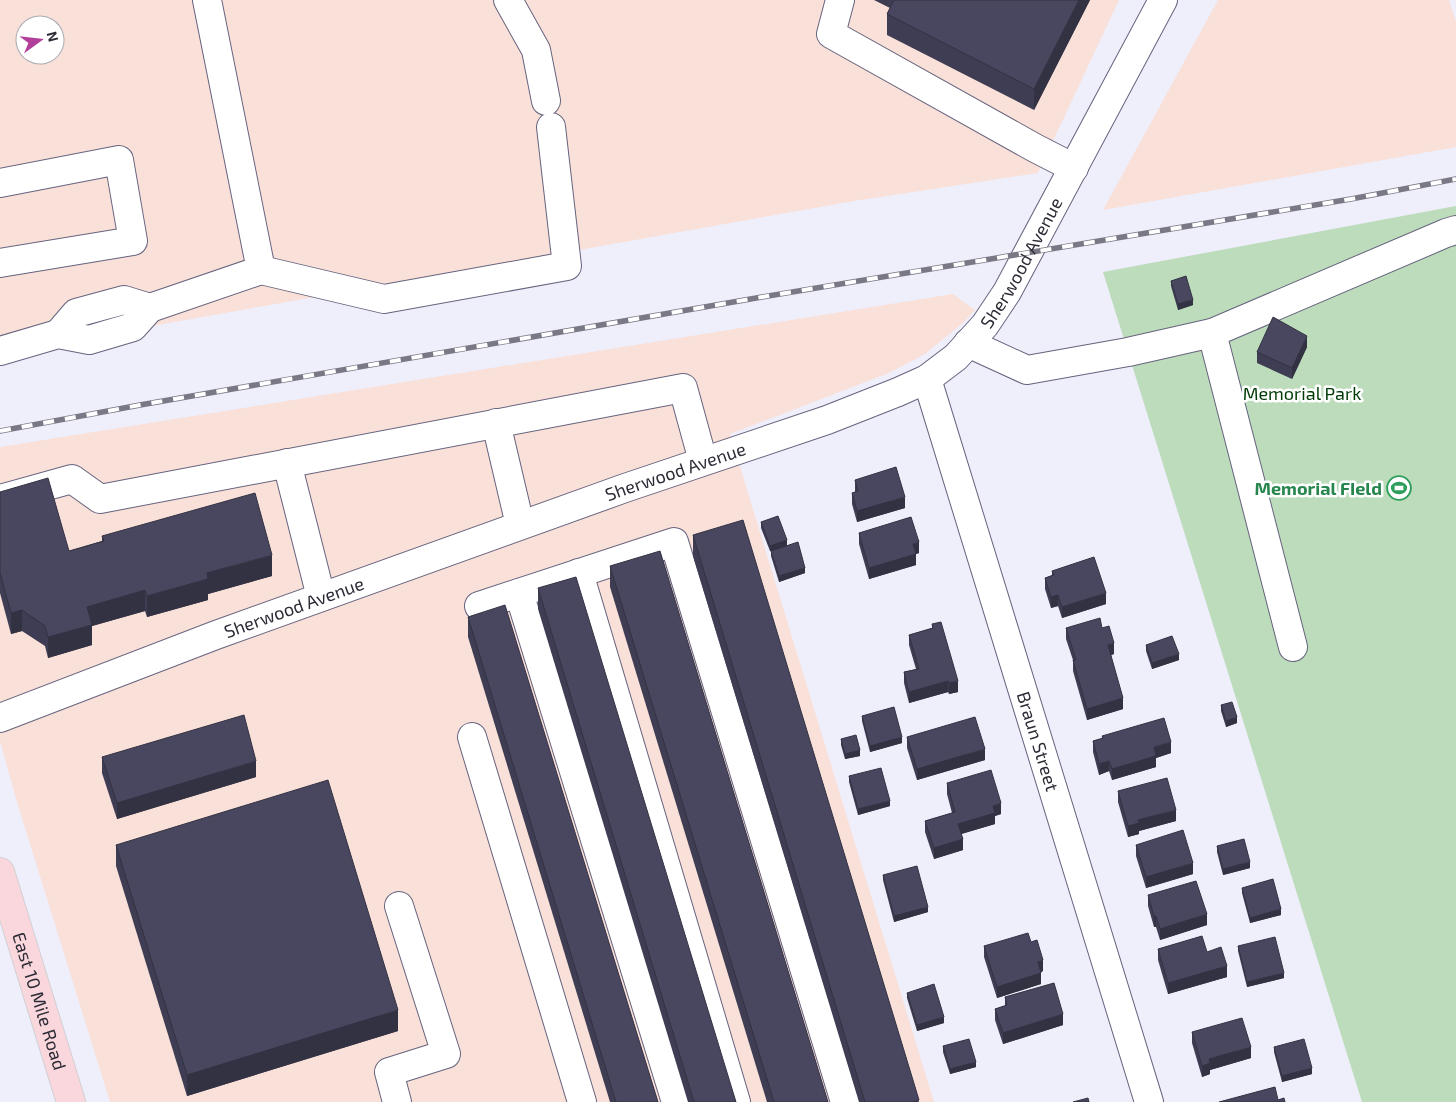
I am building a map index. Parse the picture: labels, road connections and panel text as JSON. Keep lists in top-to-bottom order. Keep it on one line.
{"streets":{"main road":["East 10 Mile Road"],"street":["Sherwood Avenue","Braun Street"]},"crossings":[["Sherwood Avenue","Braun Street"]],"parks":["Memorial Park"],"places":{"sports":["Memorial FIeld"]},"north":"right"}
